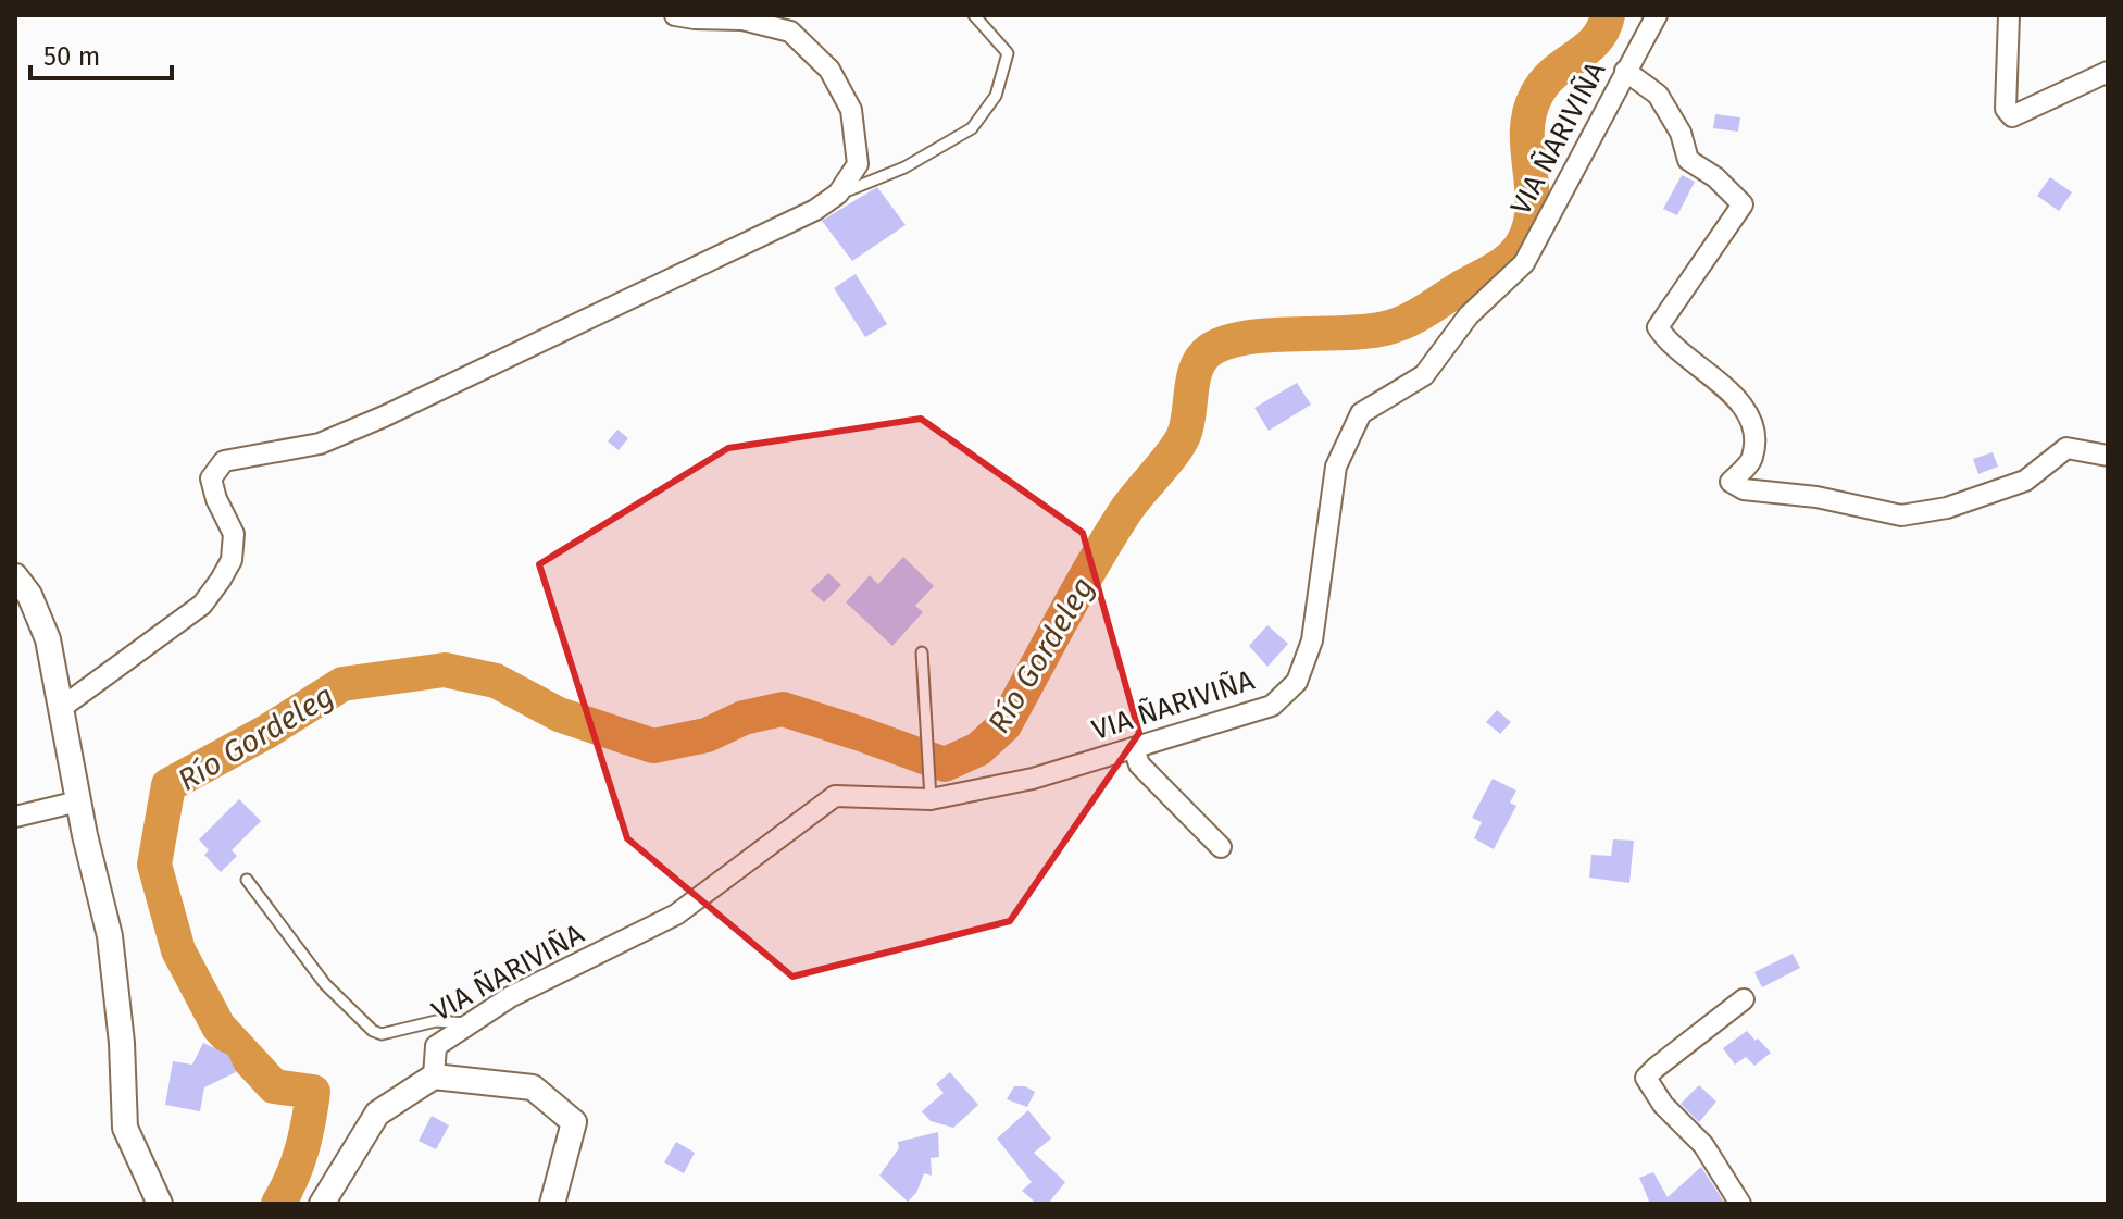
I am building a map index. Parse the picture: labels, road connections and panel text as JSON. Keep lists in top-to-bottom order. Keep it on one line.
{"streets":{"street":["VIA ÑARIVIÑA"]},"water":["Río Gordeleg"],"scale_bar":"50 m"}
